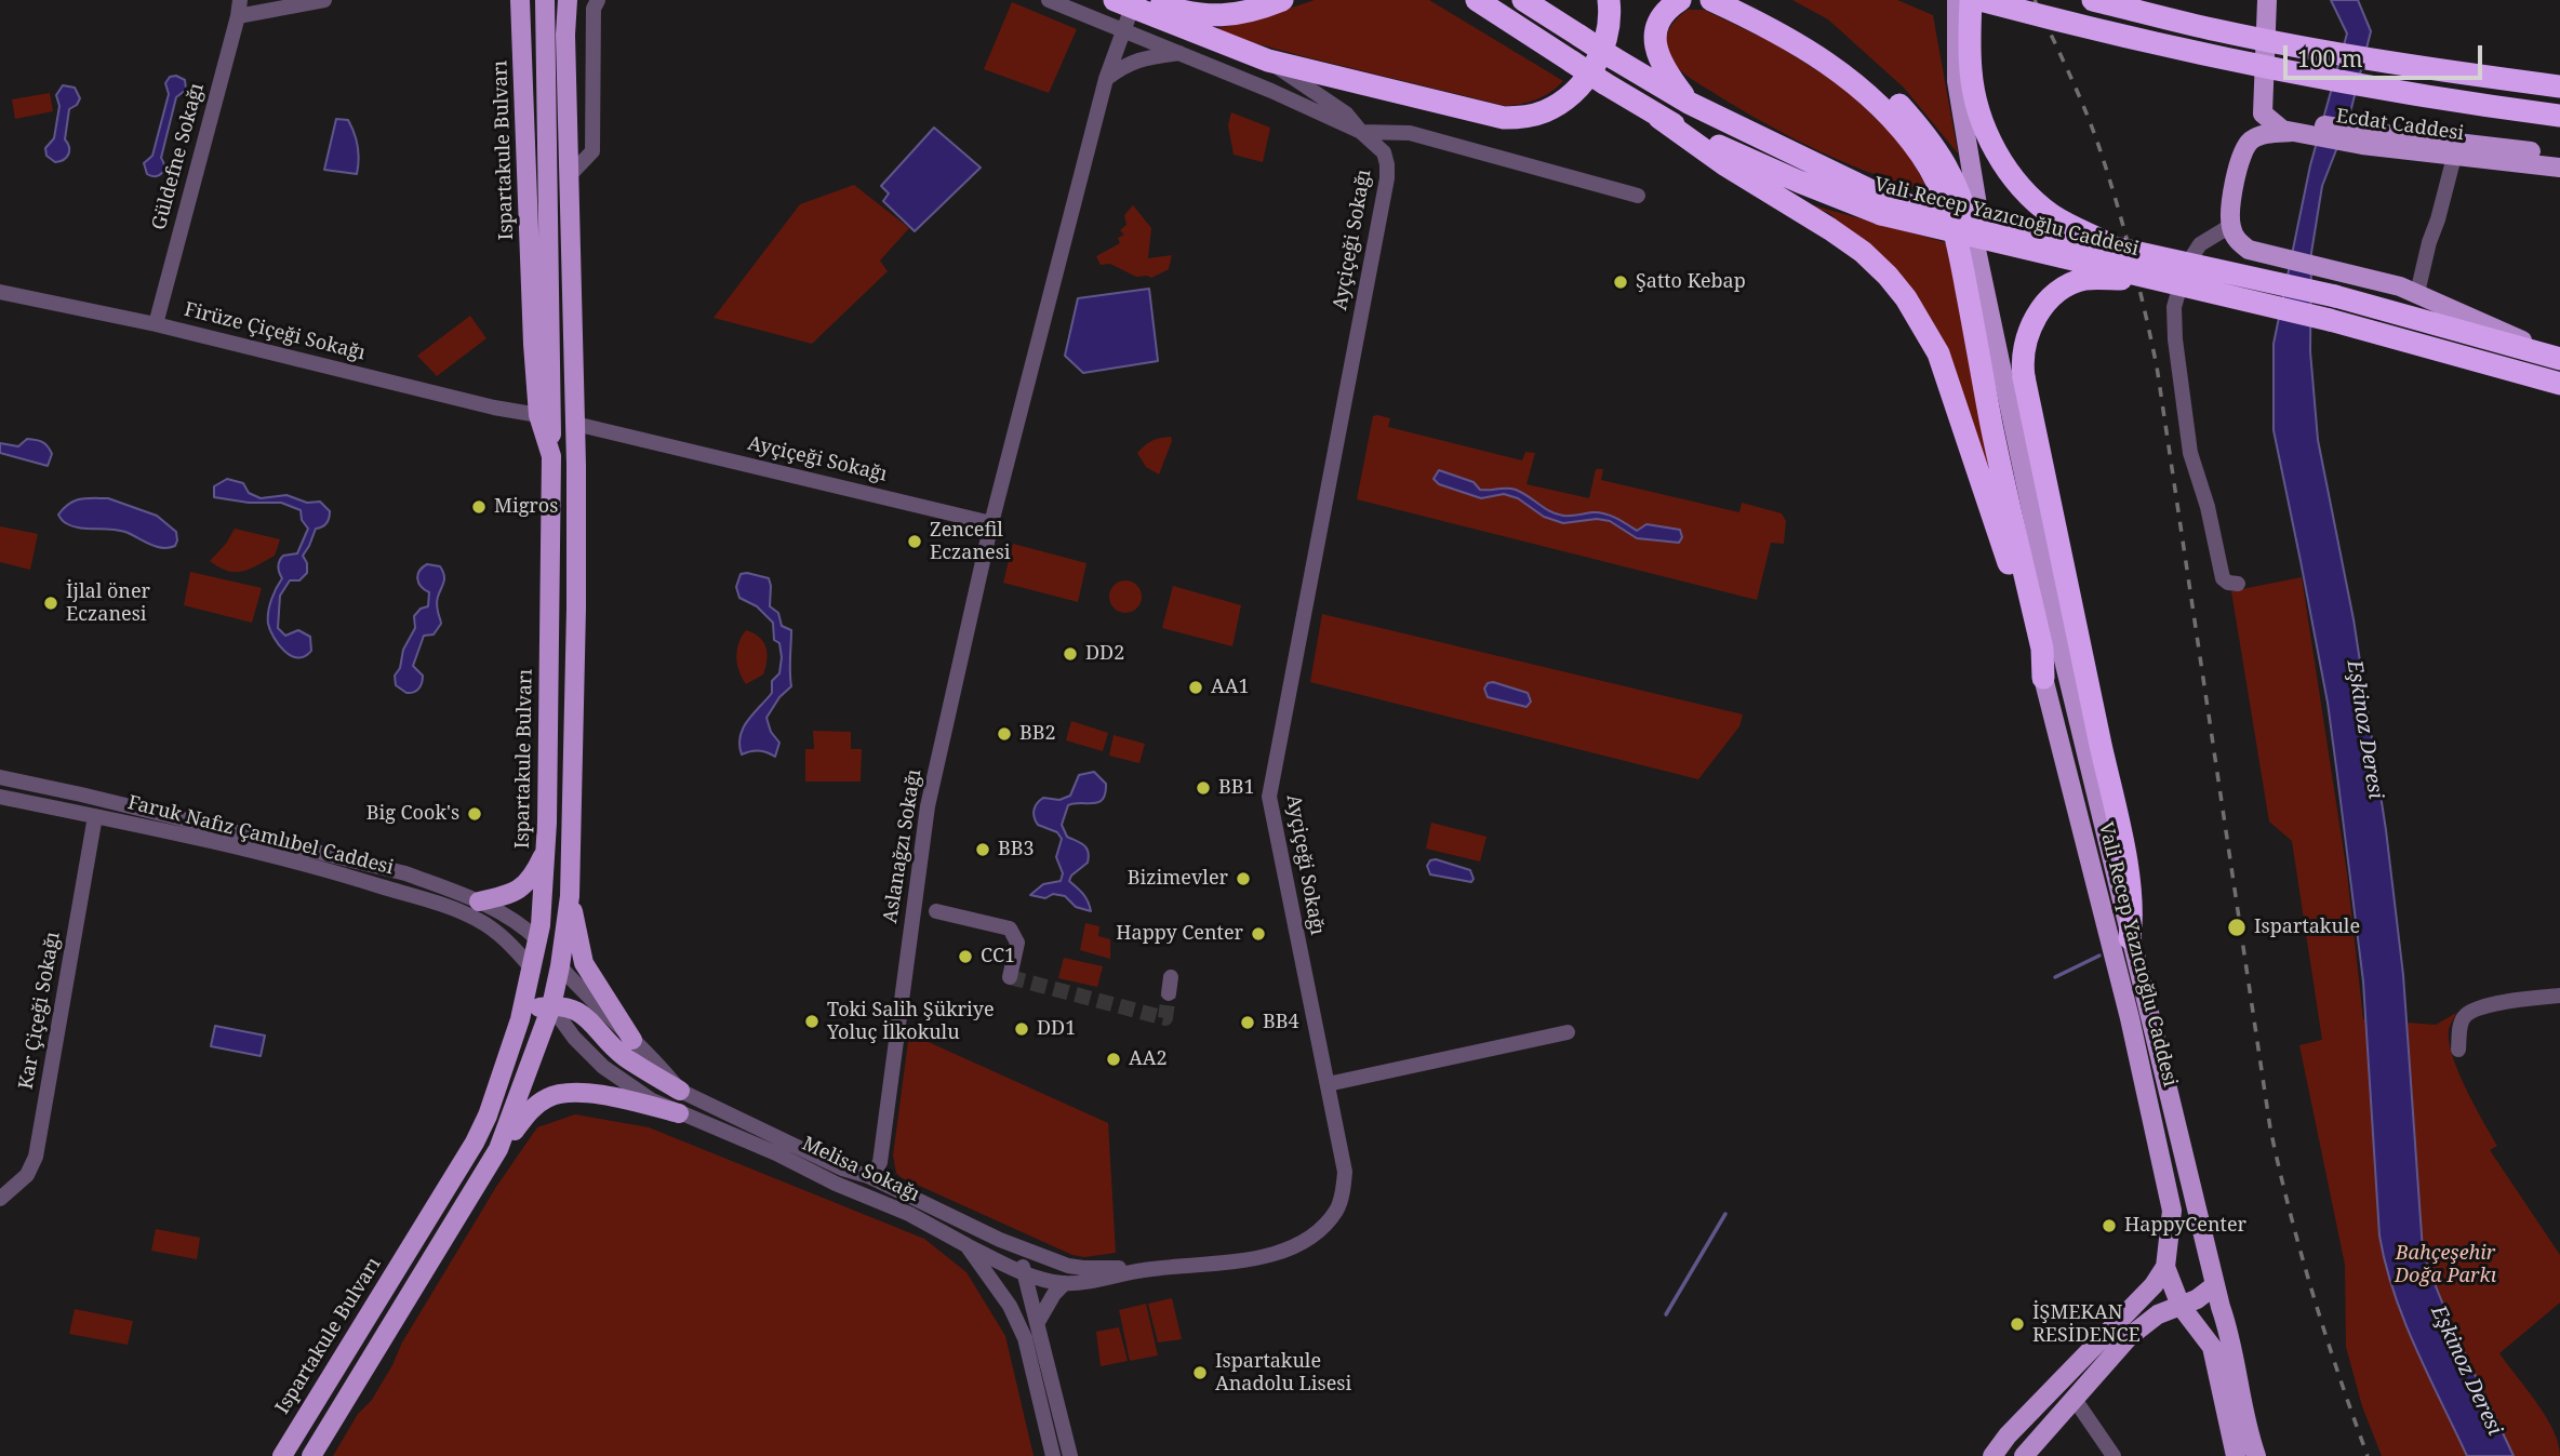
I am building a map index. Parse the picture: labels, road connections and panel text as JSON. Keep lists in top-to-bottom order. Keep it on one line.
{"streets":{"highway":["Vali Recep Yazıcıoğlu Caddesi"],"main road":["Ecdat Caddesi","Ispartakule Bulvarı"],"street":["Güldefne Sokağı","Ayçiçeği Sokağı","Firüze Çiçeği Sokağı","Faruk Nafız Çamlıbel Caddesi","Aslanağzı Sokağı","Kar Çiçeği Sokağı","Melisa Sokağı"]},"crossings":[["Ispartakule Bulvarı","Firüze Çiçeği Sokağı"],["Ispartakule Bulvarı","Faruk Nafız Çamlıbel Caddesi"],["Güldefne Sokağı","Firüze Çiçeği Sokağı"],["Ayçiçeği Sokağı","Aslanağzı Sokağı"],["Ayçiçeği Sokağı","Melisa Sokağı"],["Faruk Nafız Çamlıbel Caddesi","Kar Çiçeği Sokağı"],["Aslanağzı Sokağı","Melisa Sokağı"]],"water":["Eşkinoz Deresi"],"parks":["Bahçeşehir Doğa Parkı"],"places":["Şatto Kebap","Migros","Zencefil Eczanesi","İjlal öner Eczanesi","DD2","AA1","BB2","BB1","Big Cook's","BB3","Bizimevler","Ispartakule","Happy Center","CC1","Toki Salih Şükriye Yoluç İlkokulu","BB4","DD1","AA2","HappyCenter","İŞMEKAN RESİDENCE","Ispartakule Anadolu Lisesi"],"scale_bar":"100 m"}
